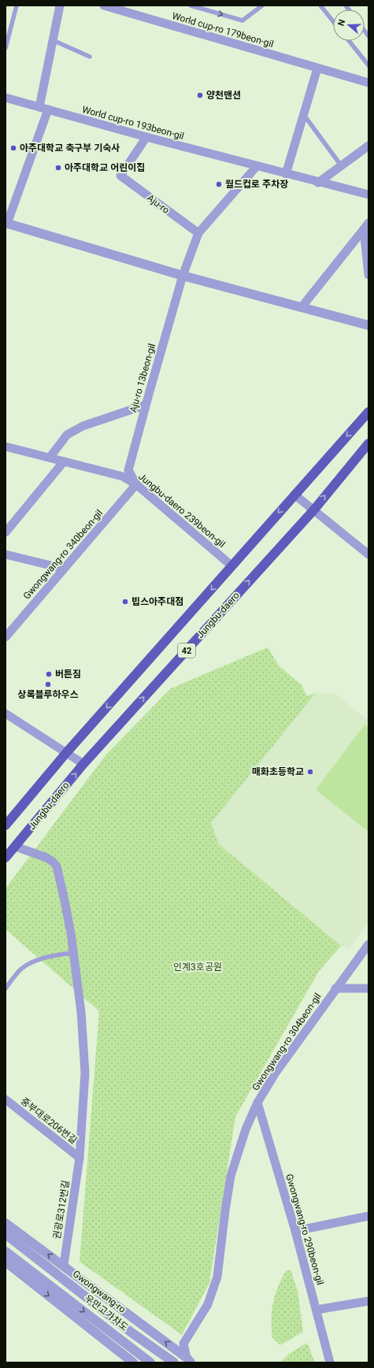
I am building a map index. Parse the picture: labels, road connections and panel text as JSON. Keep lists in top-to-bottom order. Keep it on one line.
{"streets":{"main road":["Jungbu-daero","42"],"street":["World cup-ro 179beon-gil","World cup-ro 193beon-gil","Aju-ro","Aju-ro 13beon-gil","Jungbu-daero 239beon-gil","Gwongwang-ro 340beon-gil","Gwongwang-ro 304beon-gil","중부대로206번길","권광로312번길","Gwongwang-ro 290beon-gil","Gwongwang-ro","우만고가차도"]},"crossings":[["World cup-ro 193beon-gil","Aju-ro"],["Aju-ro 13beon-gil","Jungbu-daero 239beon-gil"],["Aju-ro 13beon-gil","Gwongwang-ro 340beon-gil"],["Jungbu-daero 239beon-gil","Gwongwang-ro 340beon-gil"],["Jungbu-daero 239beon-gil","42"],["Jungbu-daero","권광로312번길"],["Gwongwang-ro 304beon-gil","Gwongwang-ro 290beon-gil"],["Gwongwang-ro 304beon-gil","Gwongwang-ro"],["중부대로206번길","권광로312번길"],["권광로312번길","Gwongwang-ro"]],"parks":["인계3호공원"],"places":["양천맨션","아주대학교 축구부 기숙사","아주대학교 어린이집","월드컵로 주차장","빕스아주대점","버튼짐","상록블루하우스","매화초등학교"],"north":"left"}
